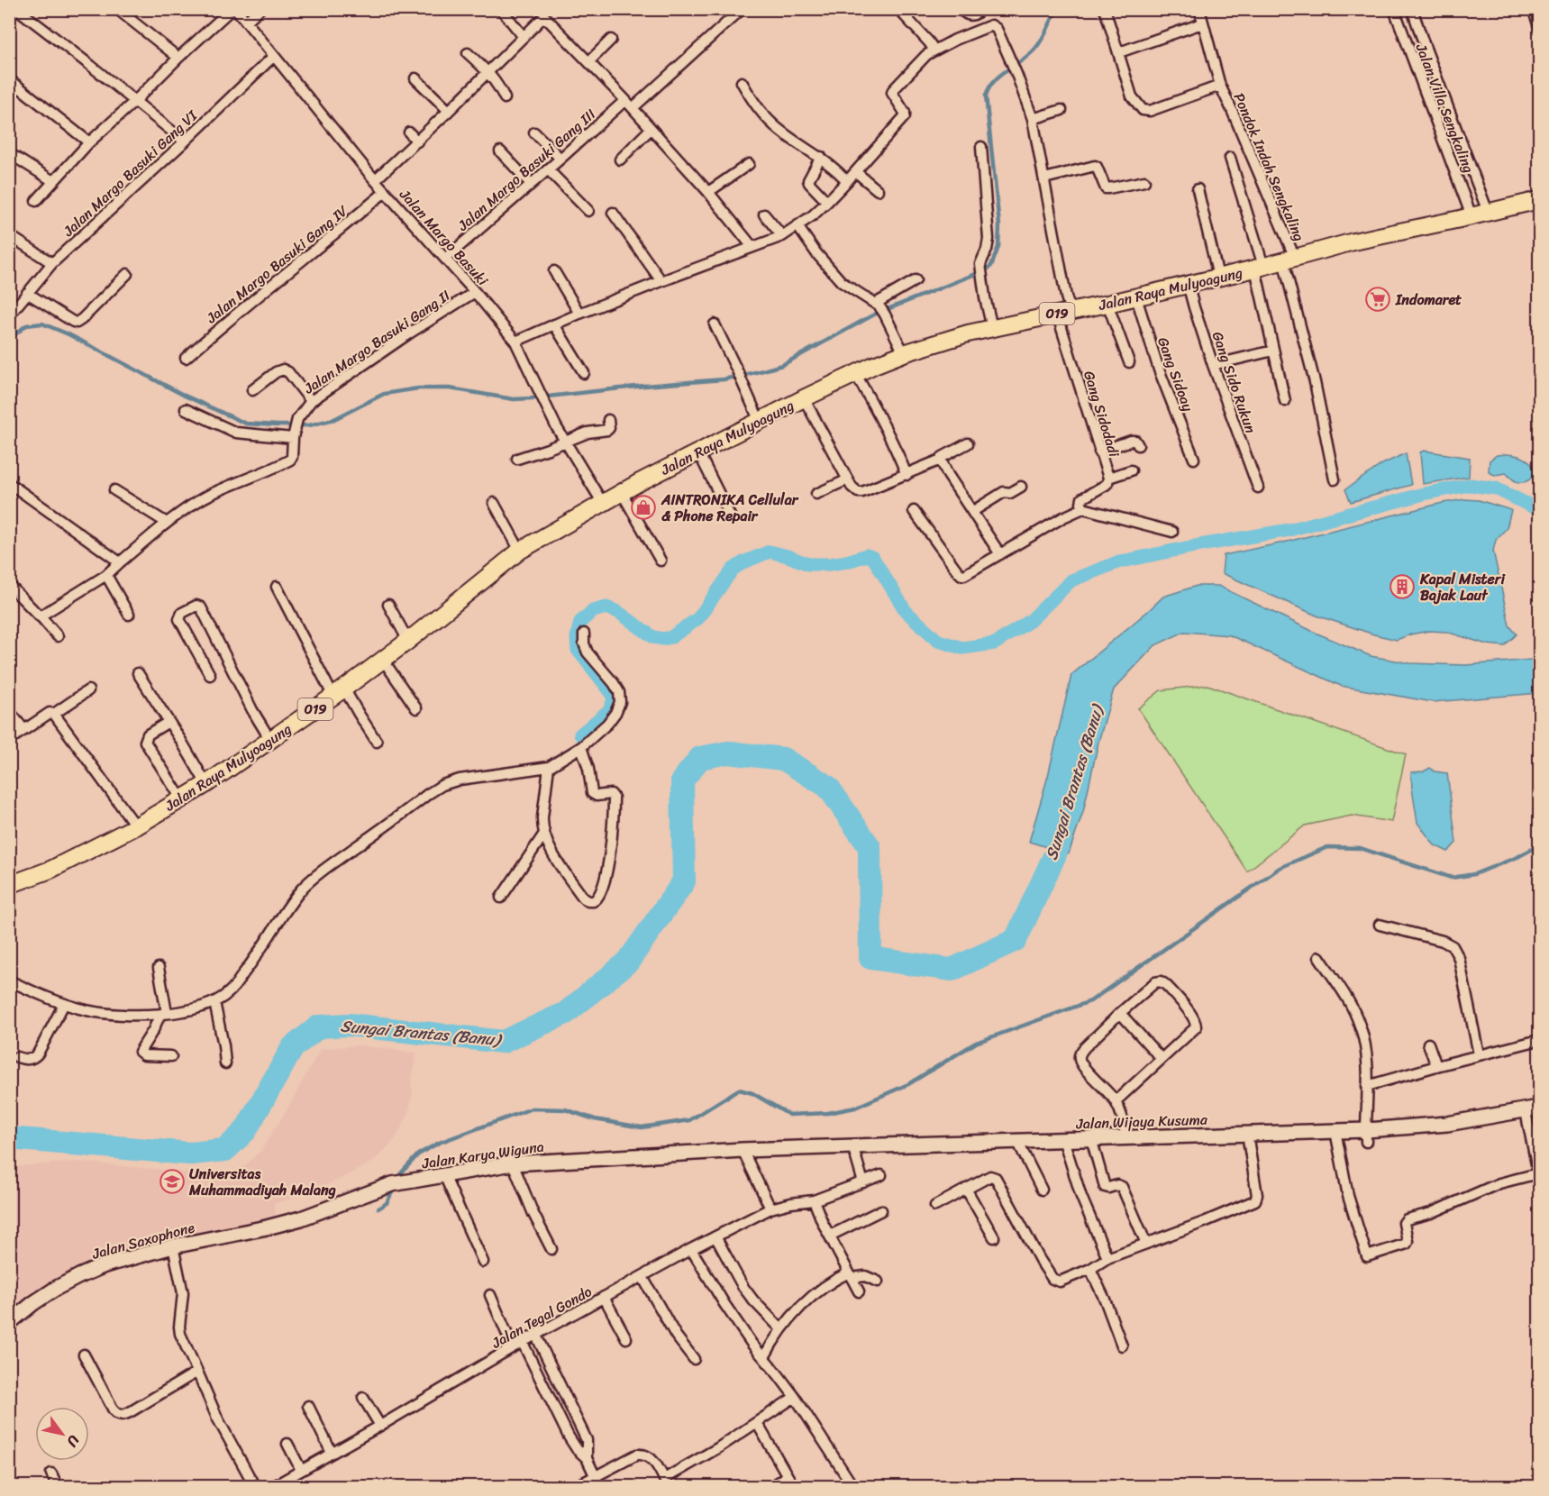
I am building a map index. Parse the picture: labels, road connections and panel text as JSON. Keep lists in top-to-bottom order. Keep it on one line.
{"streets":{"main road":["Jalan Raya Mulyoagung","019","Jalan Wijaya Kusuma","Jalan Karya Wiguna","Jalan Saxophone"],"street":["Jalan Villa Sengkaling","Pondok Indah Sengkaling","Jalan Margo Basuki Gang III","Jalan Margo Basuki Gang VI","Jalan Margo Basuki","Jalan Margo Basuki Gang IV","Jalan Margo Basuki Gang II","Gang Sidoay","Gang Sido Rukun","Gang Sidodadi","Jalan Tegal Gondo"]},"crossings":[["Jalan Villa Sengkaling","Jalan Raya Mulyoagung"],["Pondok Indah Sengkaling","Jalan Raya Mulyoagung"],["Jalan Margo Basuki Gang III","Jalan Margo Basuki"],["Jalan Margo Basuki Gang VI","Jalan Margo Basuki"],["Jalan Margo Basuki","Jalan Margo Basuki Gang IV"],["Jalan Margo Basuki","Jalan Raya Mulyoagung"],["Jalan Margo Basuki","Jalan Margo Basuki Gang II"],["Jalan Raya Mulyoagung","Gang Sidoay"],["Jalan Raya Mulyoagung","Gang Sido Rukun"],["Jalan Raya Mulyoagung","Gang Sidodadi"],["Jalan Wijaya Kusuma","Jalan Karya Wiguna"],["Jalan Karya Wiguna","Jalan Saxophone"]],"water":["Sungai Brantas (Banu)"],"places":{"supermarket":["Indomaret"],"shop":["AINTRONIKA Cellular & Phone Repair"],"building":["Kapal Misteri Bajak Laut"],"school or university":["Universitas Muhammadiyah Malang"]},"north":"bottom right"}
